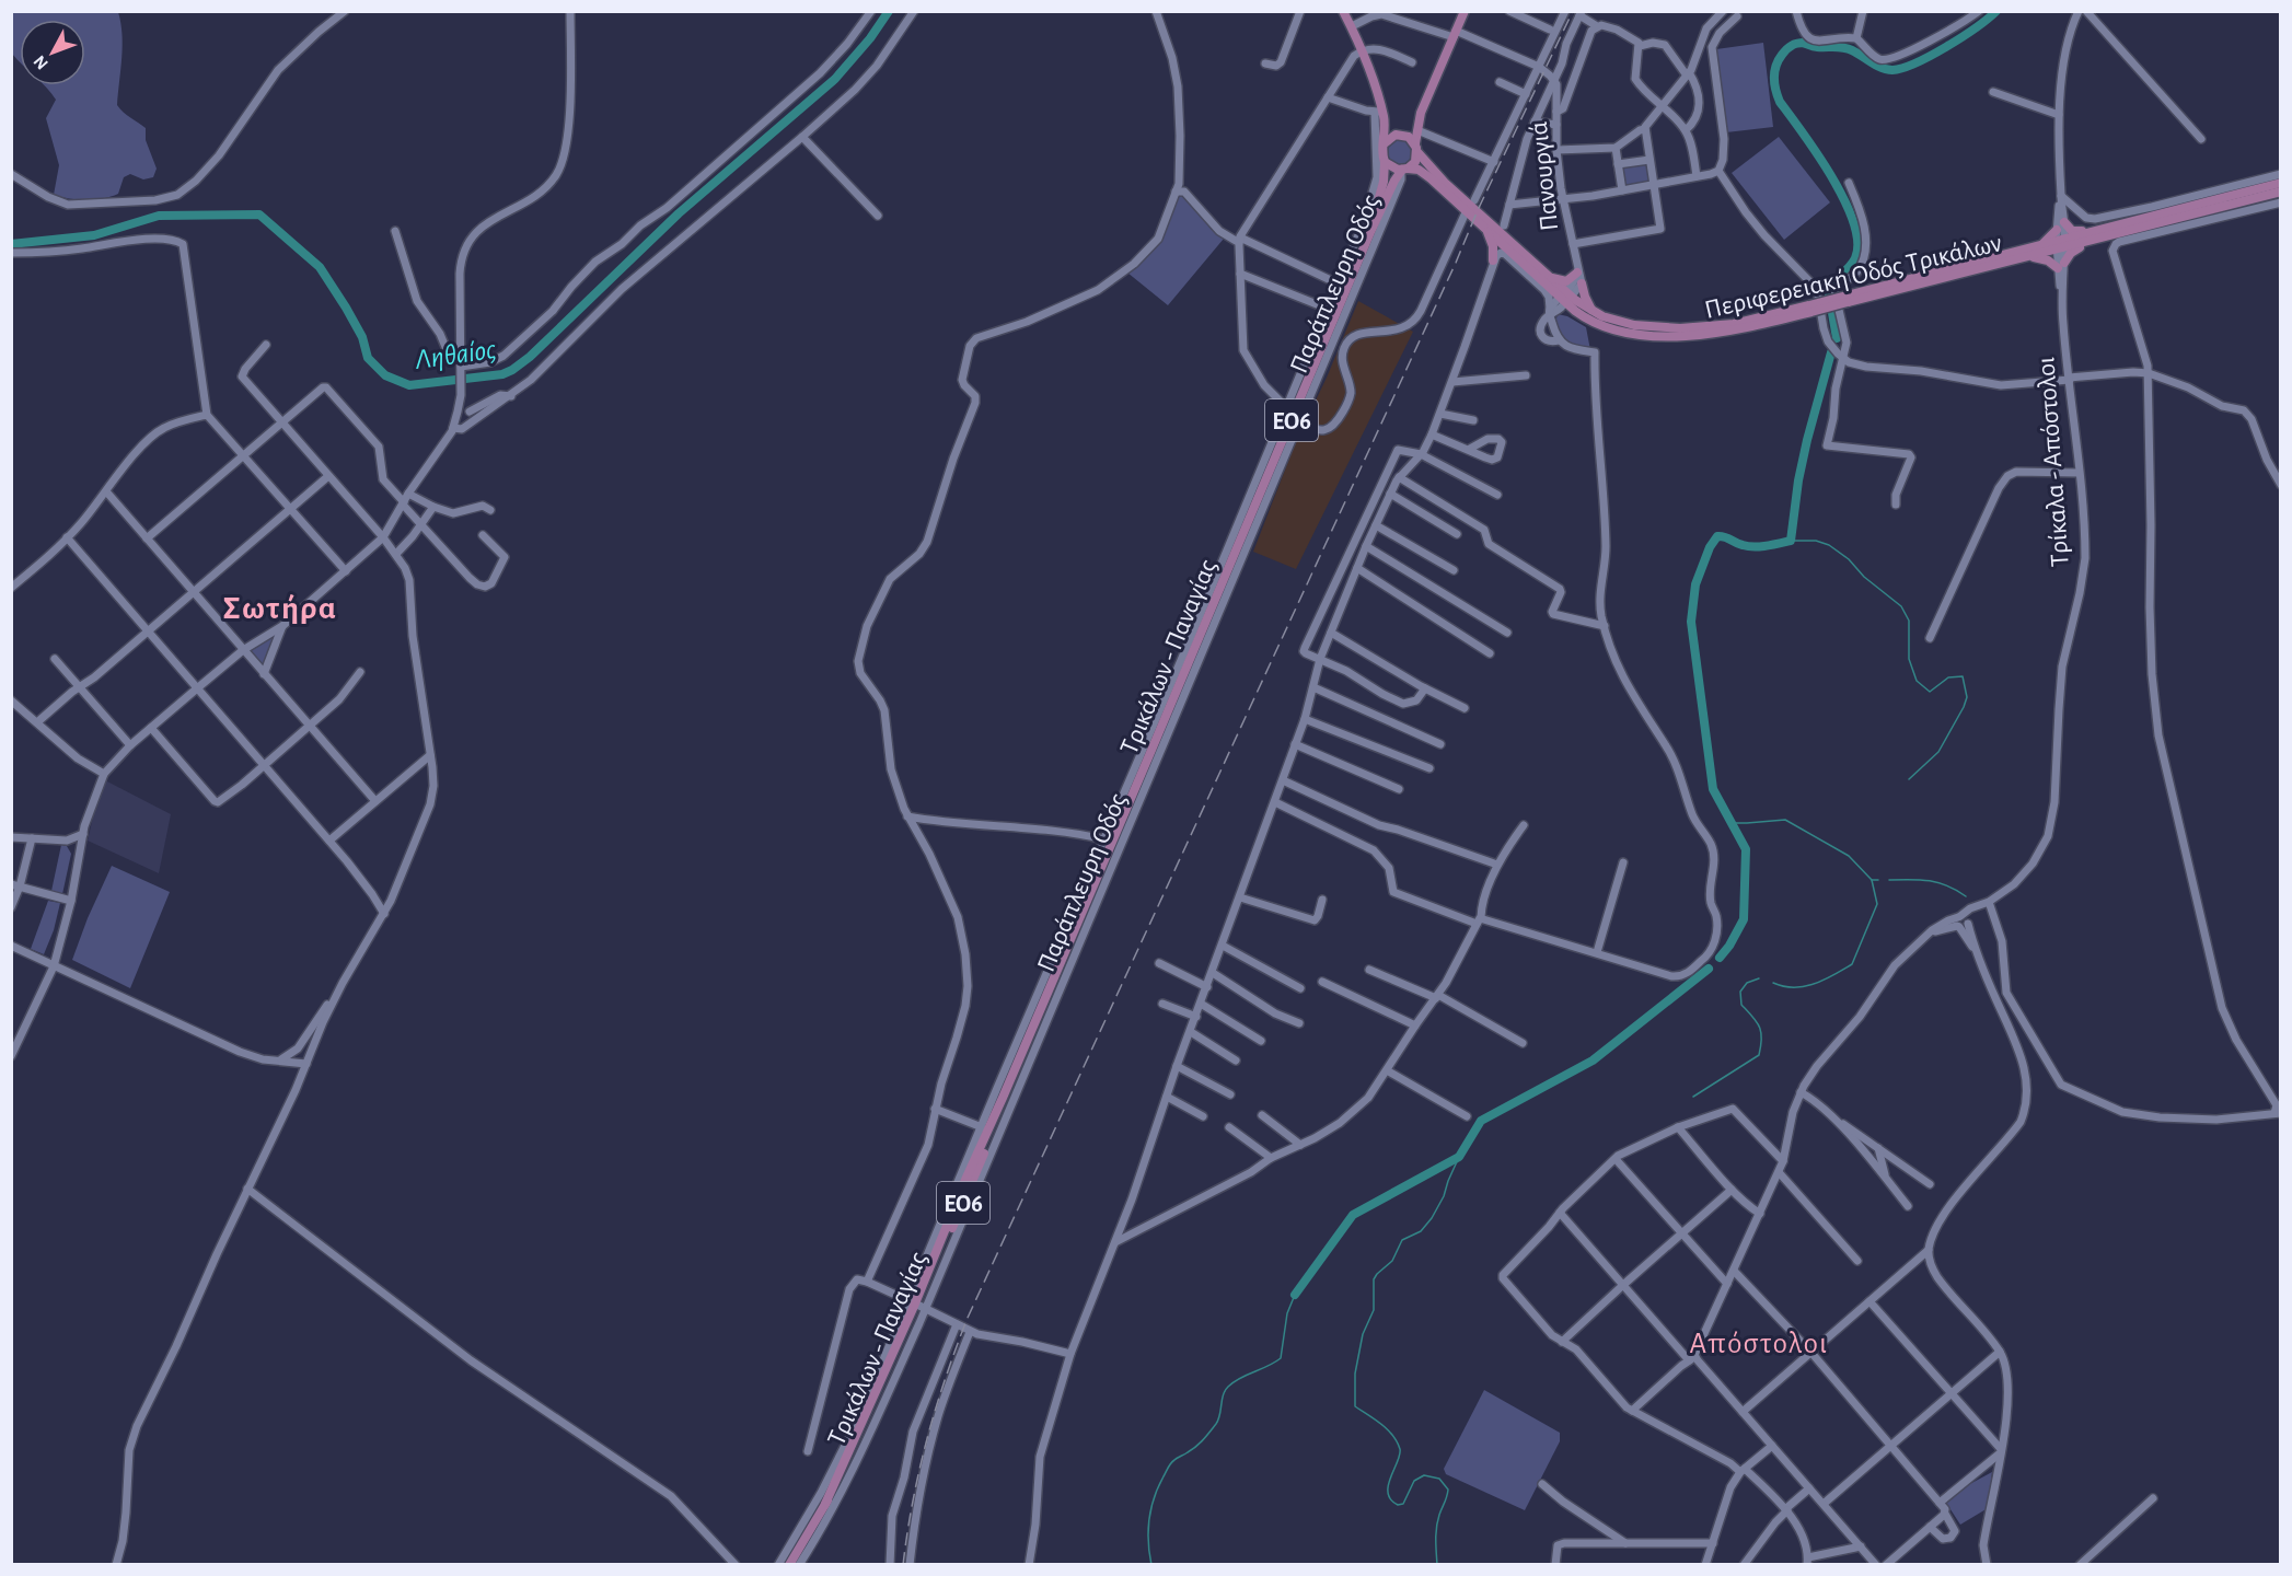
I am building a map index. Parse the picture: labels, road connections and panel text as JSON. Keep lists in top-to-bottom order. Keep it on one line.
{"streets":{"main road":["Περιφερειακή Οδός Τρικάλων","ΕΟ6","Τρικάλων - Παναγίας"],"street":["Πανουργιά","Παράπλευρη Οδός","Τρίκαλα - Απόστολοι"]},"crossings":[["Περιφερειακή Οδός Τρικάλων","Παράπλευρη Οδός"],["Περιφερειακή Οδός Τρικάλων","ΕΟ6"],["Περιφερειακή Οδός Τρικάλων","Τρίκαλα - Απόστολοι"],["Περιφερειακή Οδός Τρικάλων","Τρικάλων - Παναγίας"],["Παράπλευρη Οδός","ΕΟ6"],["Παράπλευρη Οδός","Τρικάλων - Παναγίας"],["ΕΟ6","Τρικάλων - Παναγίας"]],"districts":["Σωτήρα","Απόστολοι"],"water":["Ληθαίος"],"north":"bottom left"}
